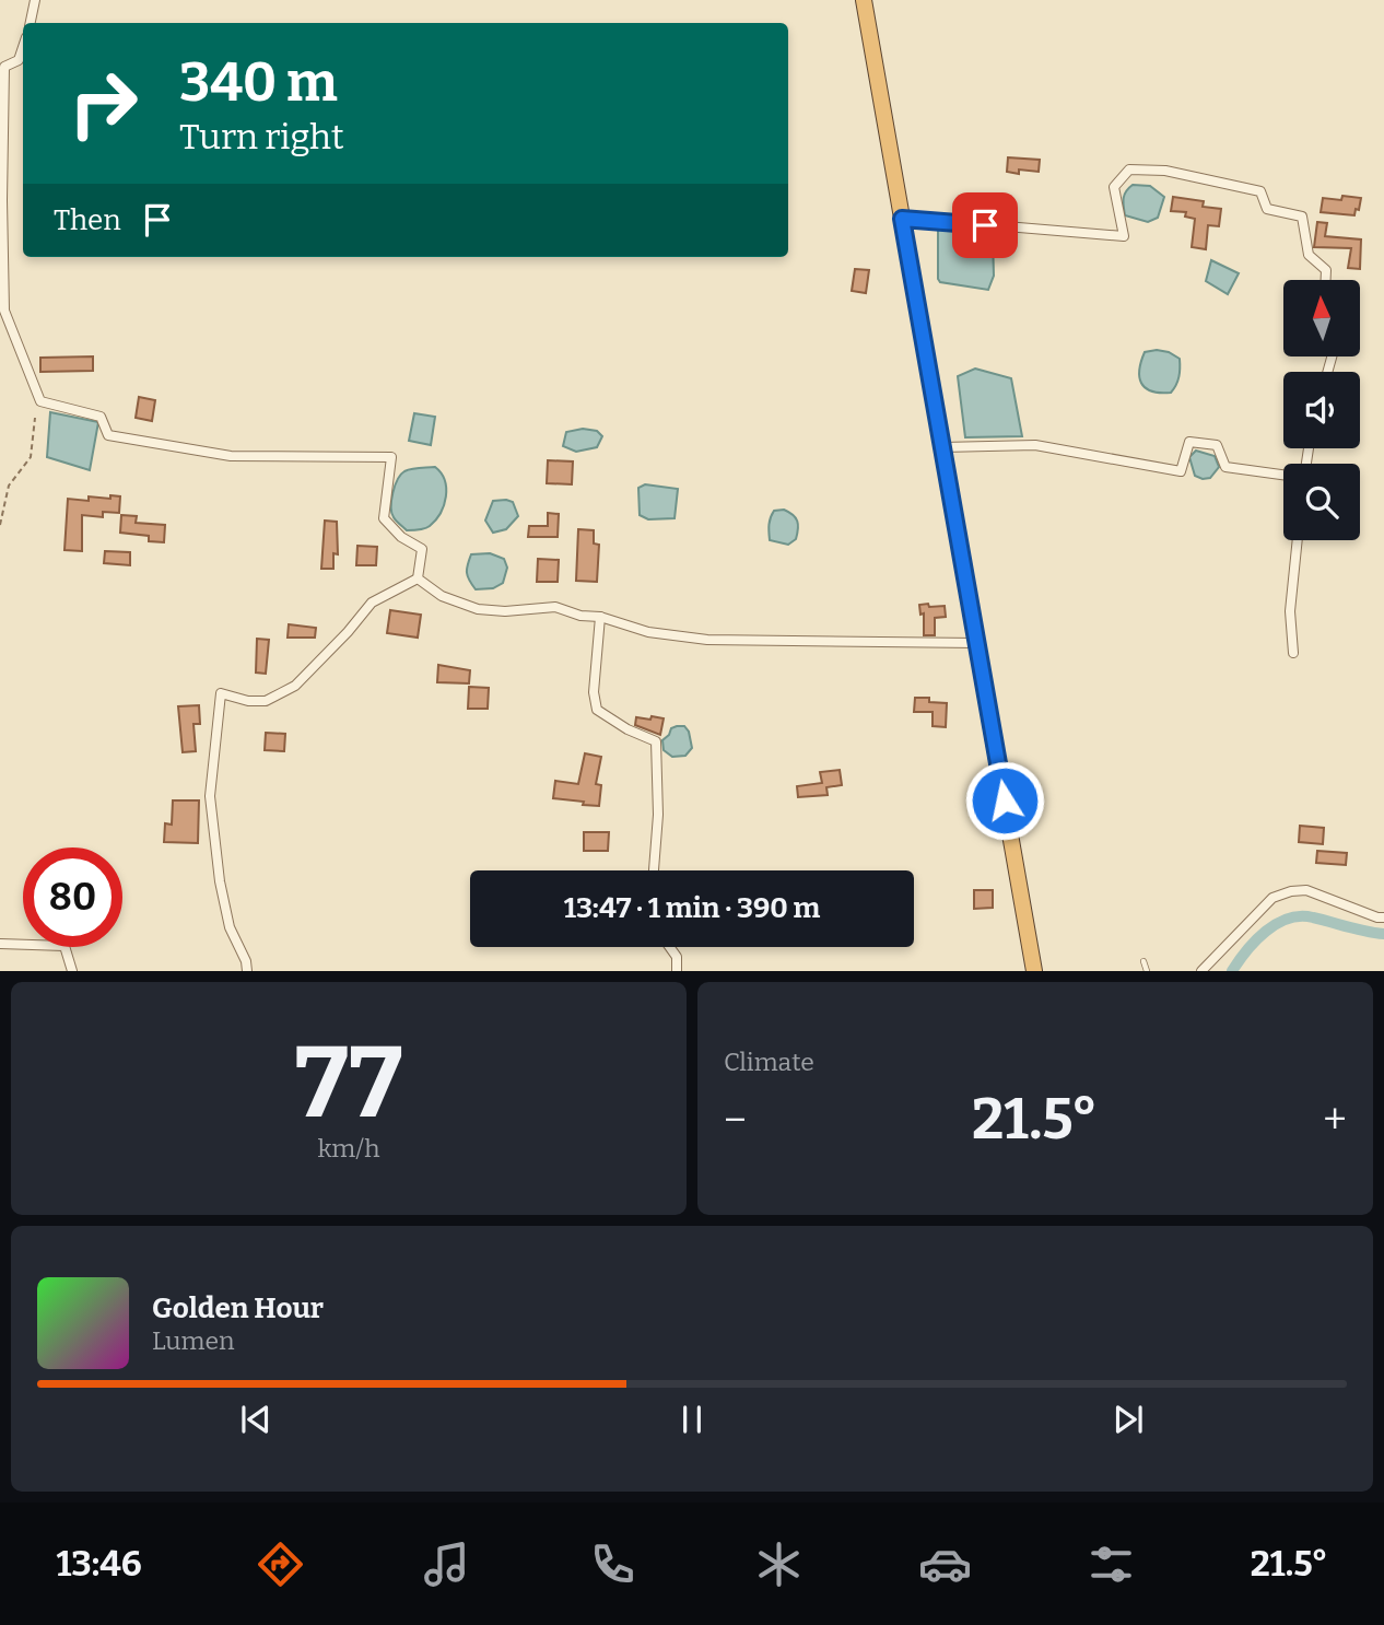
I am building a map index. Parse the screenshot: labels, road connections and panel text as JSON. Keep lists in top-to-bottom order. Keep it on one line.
{"north":"top","page":{"turn":["340 m","Turn right"],"then":"Then","limit":"80","trip":"13:47 · 1 min · 390 m","tile":[["77","km/h"],"Climate"],"heat":["−","21.5°","+"],"song":["Golden Hour","Lumen"],"tabs":["13:46","21.5°"]}}
